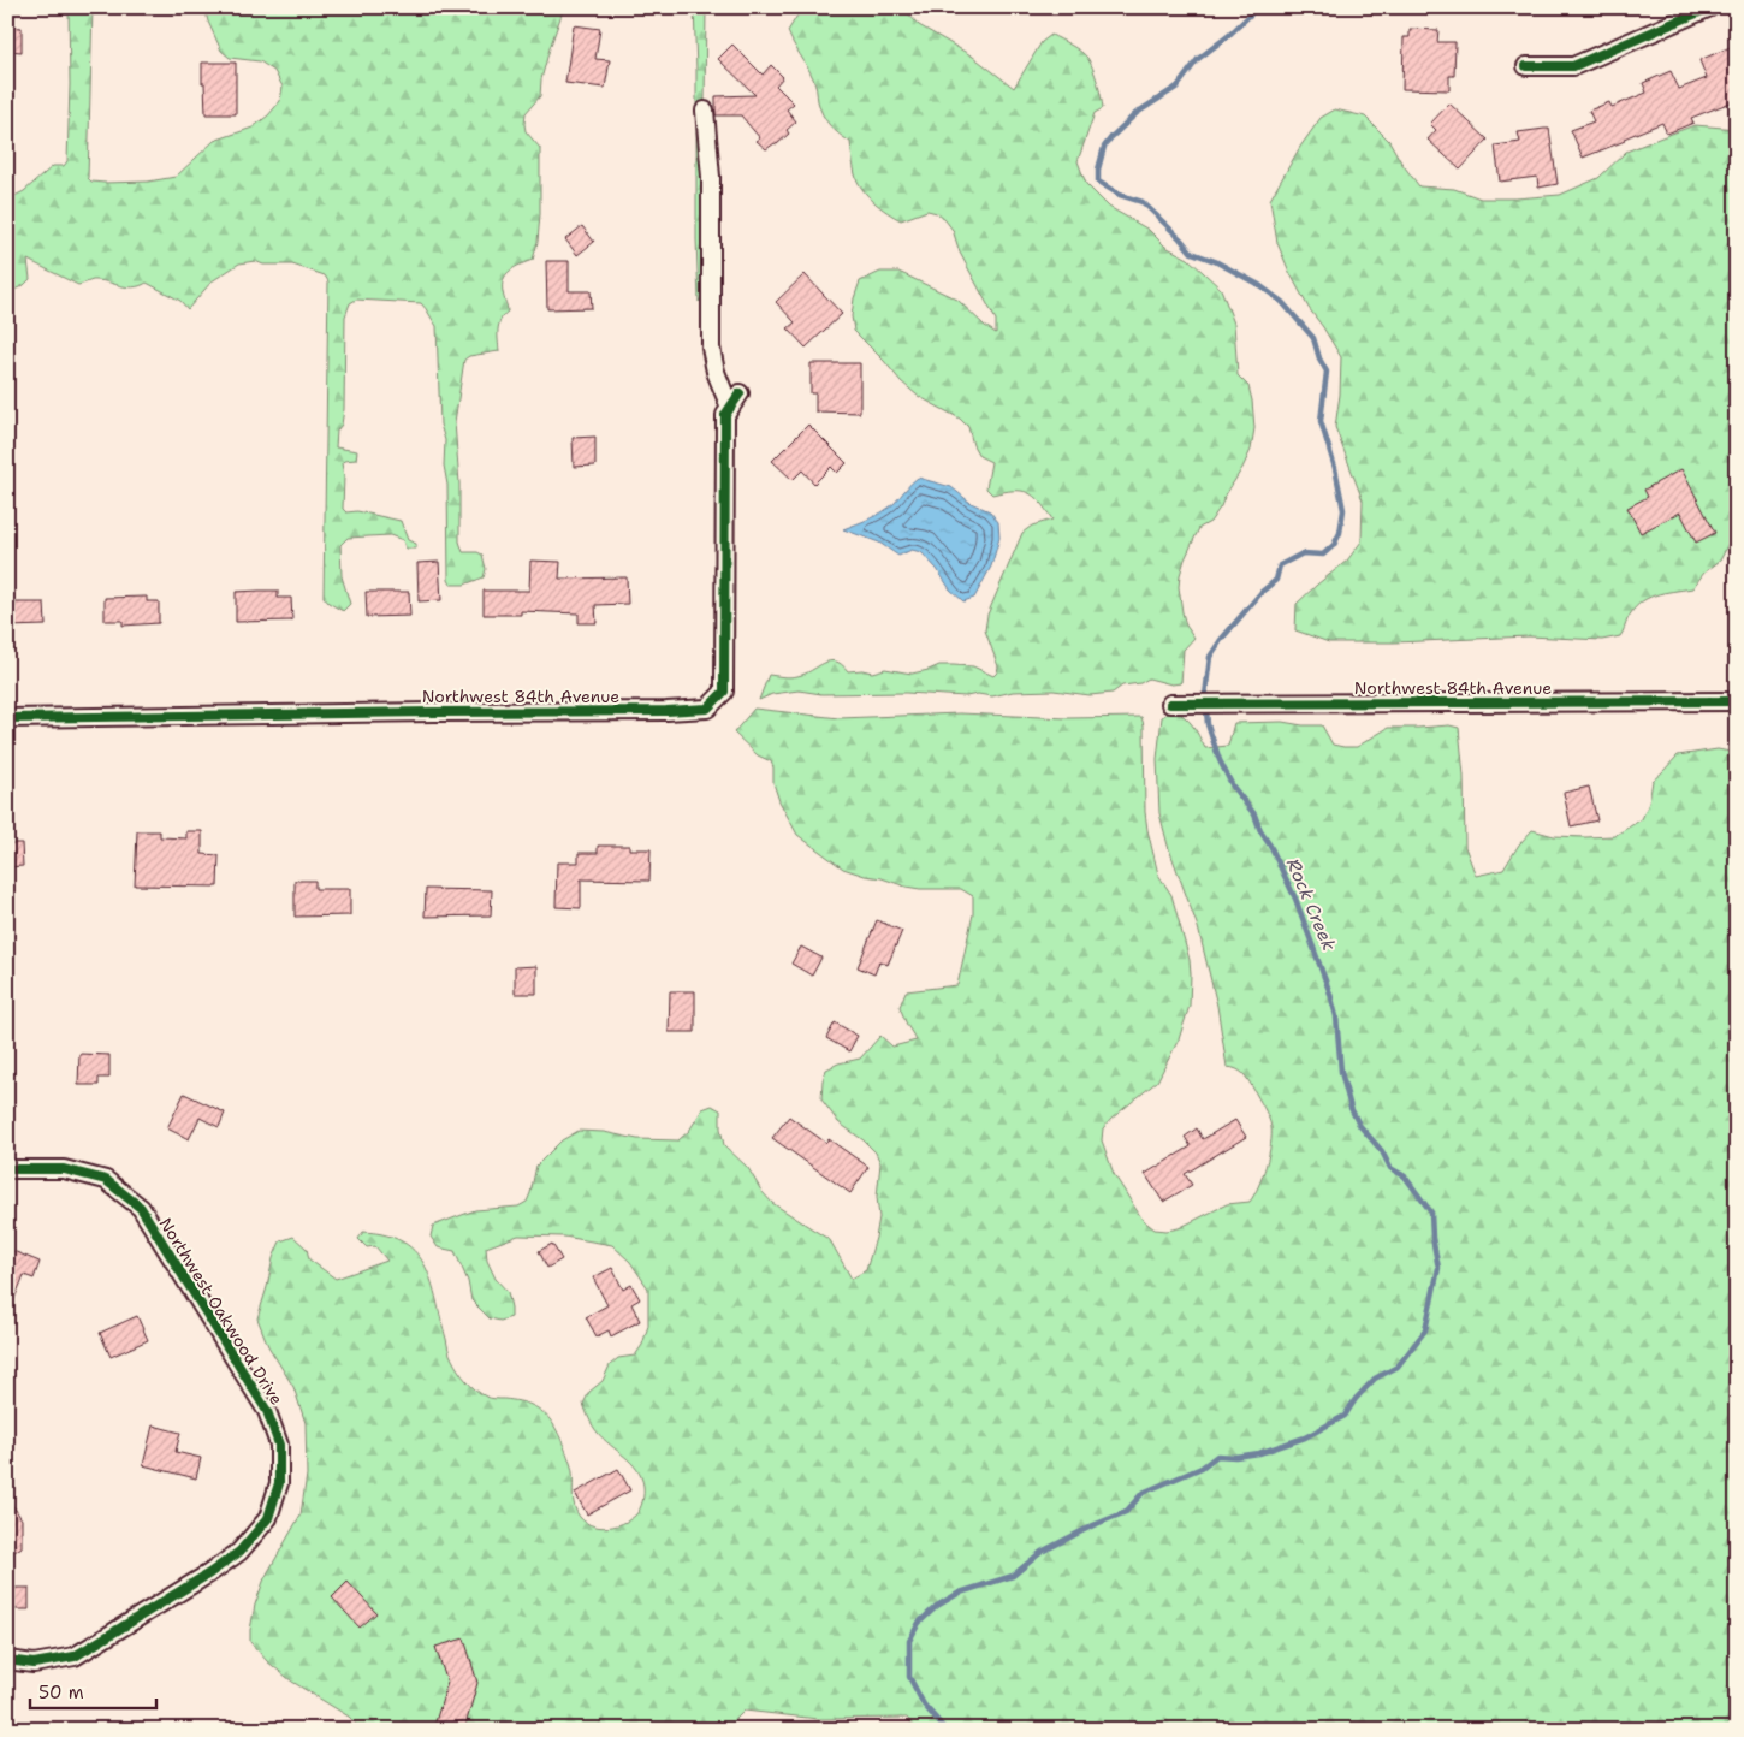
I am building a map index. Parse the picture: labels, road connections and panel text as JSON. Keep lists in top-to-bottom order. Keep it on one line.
{"streets":{"street":["Northwest 84th Avenue","Northwest Oakwood Drive"]},"water":["Rock Creek"],"scale_bar":"50 m"}
